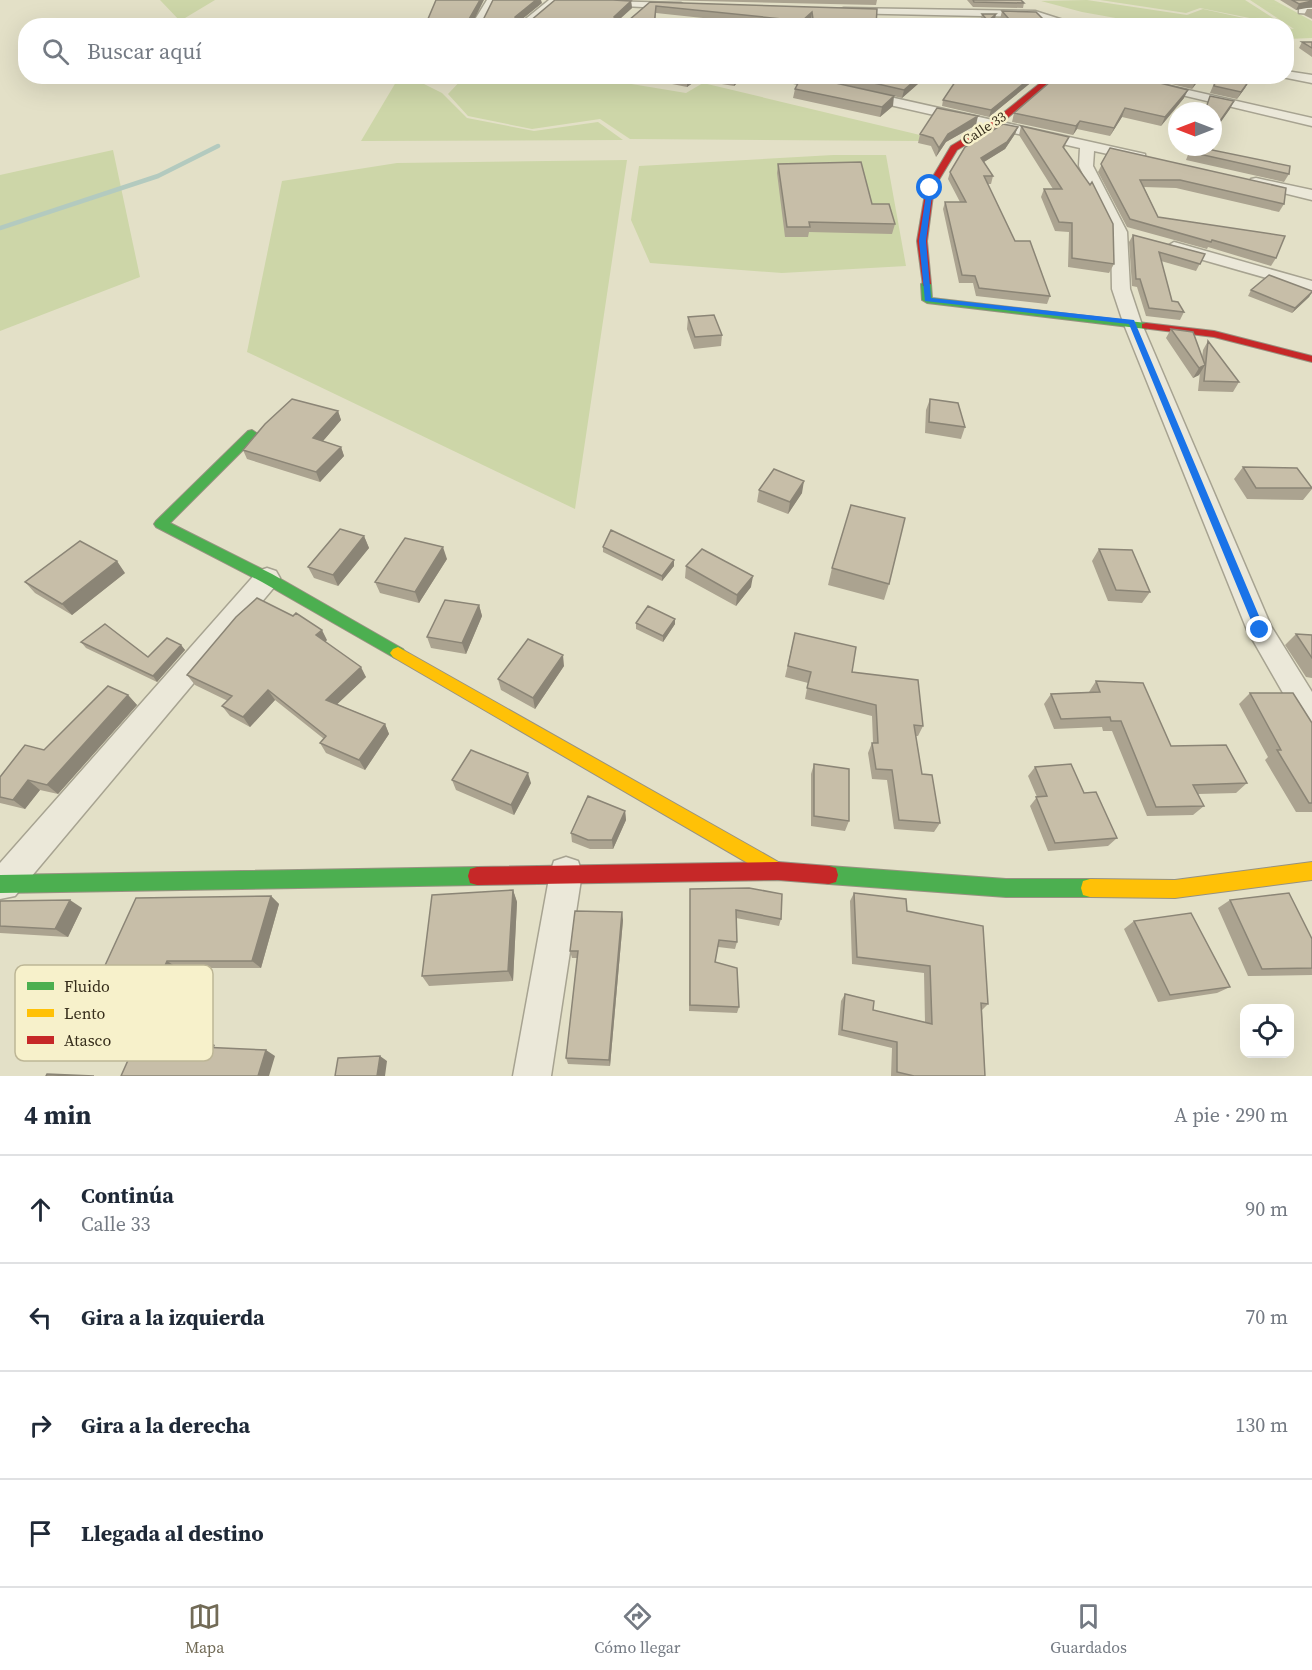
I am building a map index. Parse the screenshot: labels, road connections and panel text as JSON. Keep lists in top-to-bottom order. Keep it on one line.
{"streets":{"street":["Calle 33"]},"legend":["Fluido","Lento","Atasco"],"north":"left","page":{"search":"Buscar aquí","heading":["4 min","A pie · 290 m"],"list":[["Continúa","Calle 33","90 m"],["Gira a la izquierda","70 m"],["Gira a la derecha","130 m"],"Llegada al destino"],"nav":["Mapa","Cómo llegar","Guardados"]}}
